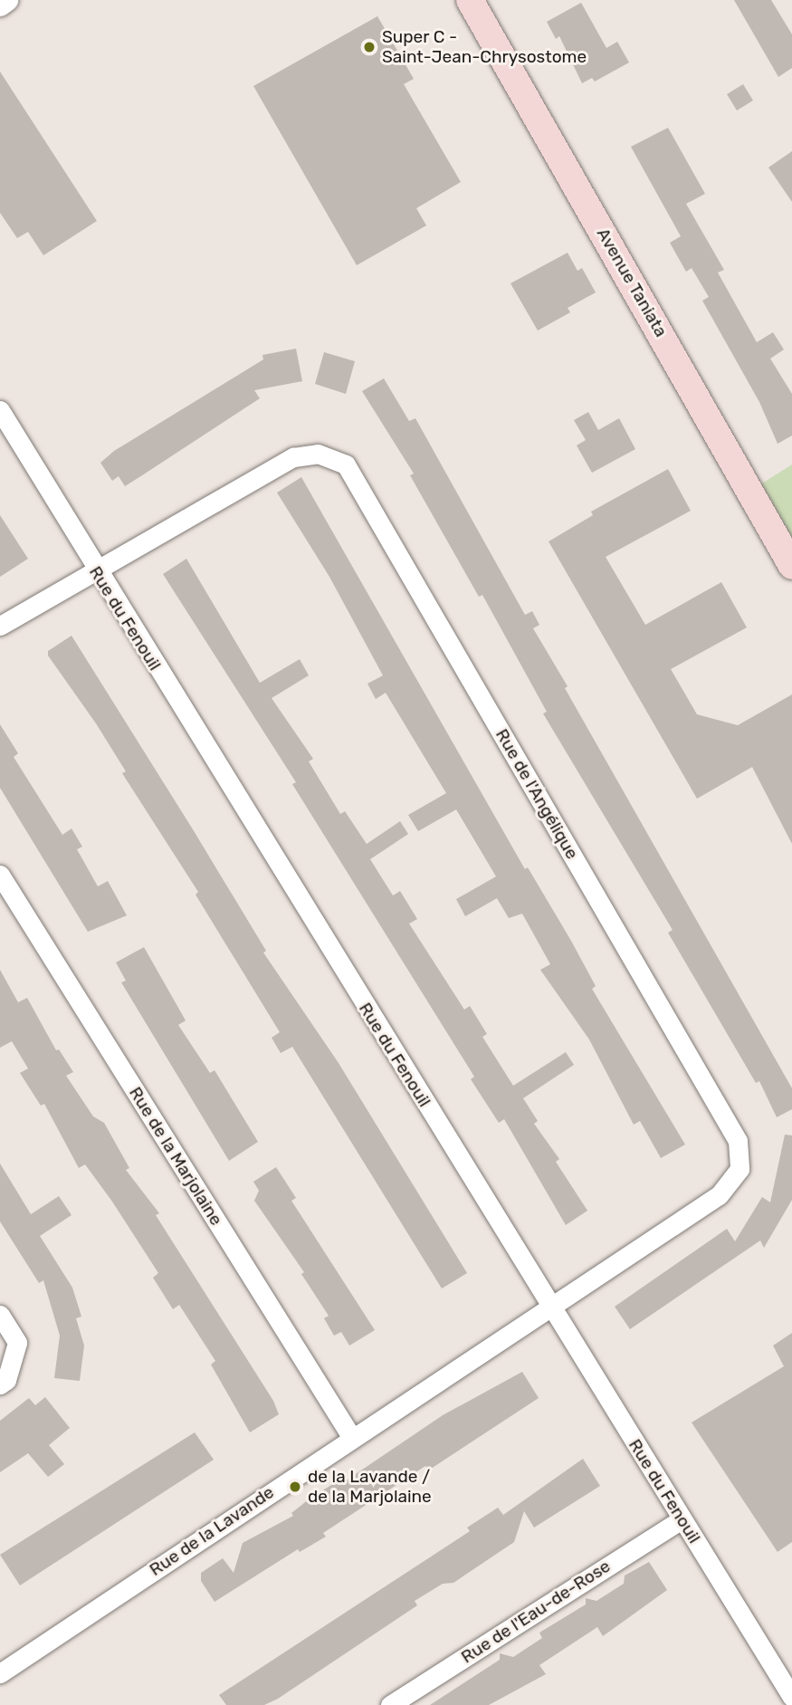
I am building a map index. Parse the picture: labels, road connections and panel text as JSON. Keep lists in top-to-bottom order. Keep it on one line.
{"streets":{"main road":["Avenue Taniata"],"street":["Rue du Fenouil","Rue de l'Angélique","Rue de la Marjolaine","Rue de la Lavande","Rue de l'Eau-de-Rose"]},"crossings":[["Rue du Fenouil","Rue de l'Angélique"],["Rue du Fenouil","Rue de la Lavande"],["Rue du Fenouil","Rue de l'Eau-de-Rose"],["Rue de l'Angélique","Rue de la Lavande"],["Rue de la Marjolaine","Rue de la Lavande"]],"places":["Super C - Saint-Jean-Chrysostome","de la Lavande / de la Marjolaine"]}
